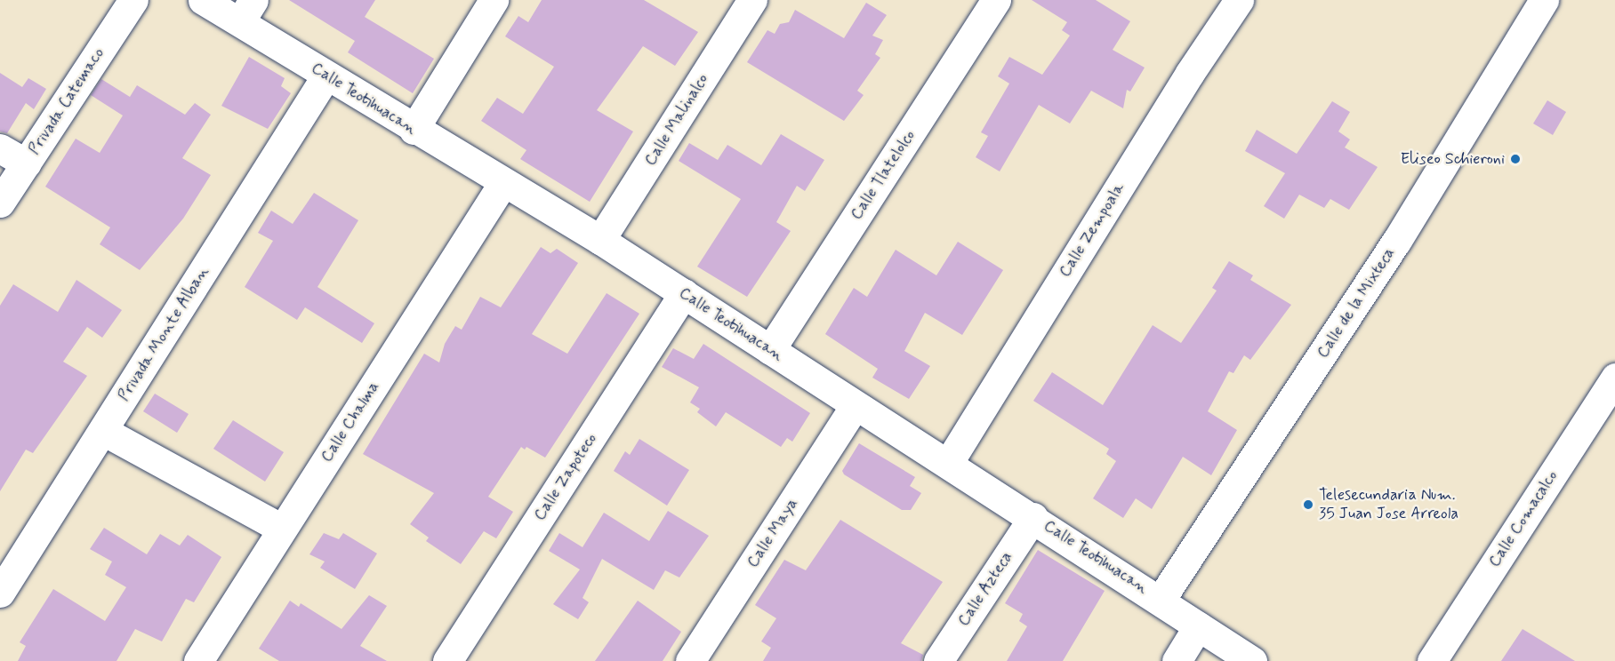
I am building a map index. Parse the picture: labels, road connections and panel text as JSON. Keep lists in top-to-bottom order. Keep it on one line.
{"streets":{"street":["Calle Teotihuacan","Privada Catemaco","Calle Malinalco","Calle Tlatelolco","Calle Zempoala","Calle de la Mixteca","Privada Monte Alban","Calle Chalma","Calle Zapoteco","Calle Comacalco","Calle Maya","Calle Azteca"]},"crossings":[["Calle Teotihuacan","Calle Malinalco"],["Calle Teotihuacan","Calle Tlatelolco"],["Calle Teotihuacan","Calle Zempoala"],["Calle Teotihuacan","Calle de la Mixteca"],["Calle Teotihuacan","Privada Monte Alban"],["Calle Teotihuacan","Calle Chalma"],["Calle Teotihuacan","Calle Zapoteco"],["Calle Teotihuacan","Calle Maya"],["Calle Teotihuacan","Calle Azteca"]],"places":["Eliseo Schieroni","Telesecundaria Num. 35 Juan Jose Arreola"]}
